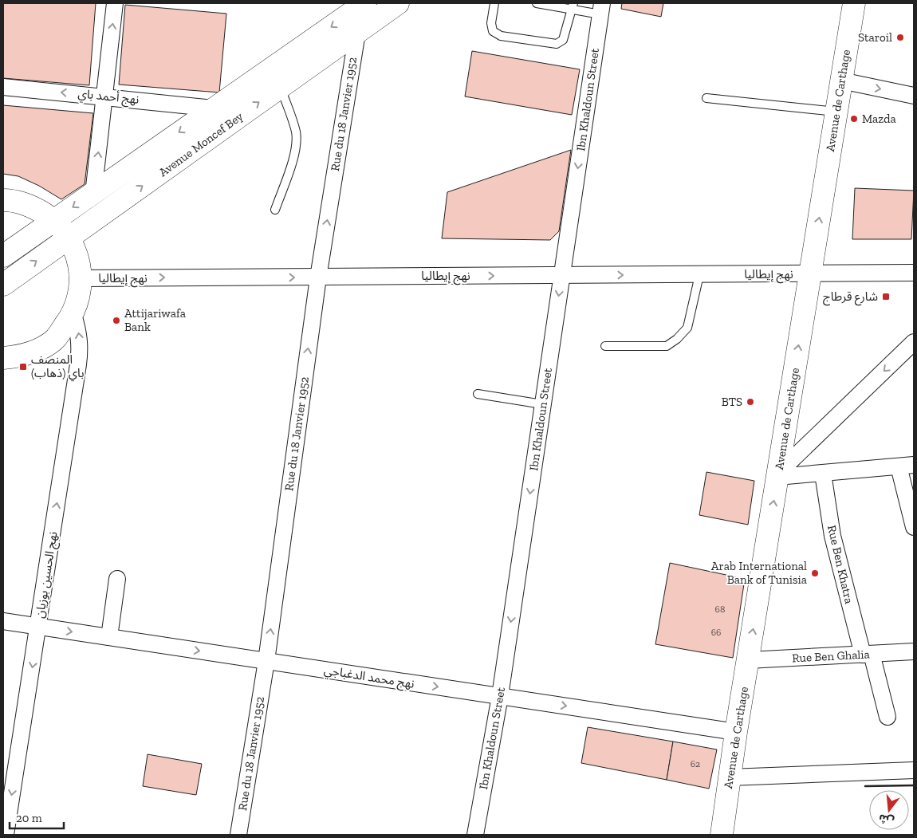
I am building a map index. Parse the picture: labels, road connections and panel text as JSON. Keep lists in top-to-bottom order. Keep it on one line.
{"streets":{"main road":["Avenue de Carthage","Avenue Moncef Bey"],"street":["نهج أحمد باي","Ibn Khaldoun Street","Rue du 18 Janvier 1952","نهج إيطاليا","Rue Ben Khatra","نهج الحسين بوزيان","Rue Ben Ghalia","نهج محمد الدغباجي"]},"crossings":[["نهج أحمد باي","Avenue Moncef Bey"],["Ibn Khaldoun Street","نهج إيطاليا"],["Ibn Khaldoun Street","نهج محمد الدغباجي"],["Avenue de Carthage","نهج إيطاليا"],["Avenue de Carthage","Rue Ben Ghalia"],["Avenue de Carthage","نهج محمد الدغباجي"],["Rue du 18 Janvier 1952","Avenue Moncef Bey"],["Rue du 18 Janvier 1952","نهج إيطاليا"],["Rue du 18 Janvier 1952","نهج محمد الدغباجي"],["Rue Ben Khatra","Rue Ben Ghalia"],["نهج الحسين بوزيان","نهج محمد الدغباجي"]],"one_way":["نهج أحمد باي","Ibn Khaldoun Street","Avenue de Carthage","Rue du 18 Janvier 1952","نهج إيطاليا","نهج محمد الدغباجي"],"places":{"other":["Staroil","Mazda","Attijariwafa Bank","BTS","Arab International Bank of Tunisia"],"transit":["شارع قرطاج","المنصف باي (ذهاب)"]},"house_numbers":["68","66","62"],"scale_bar":"20 m","north":"bottom"}
